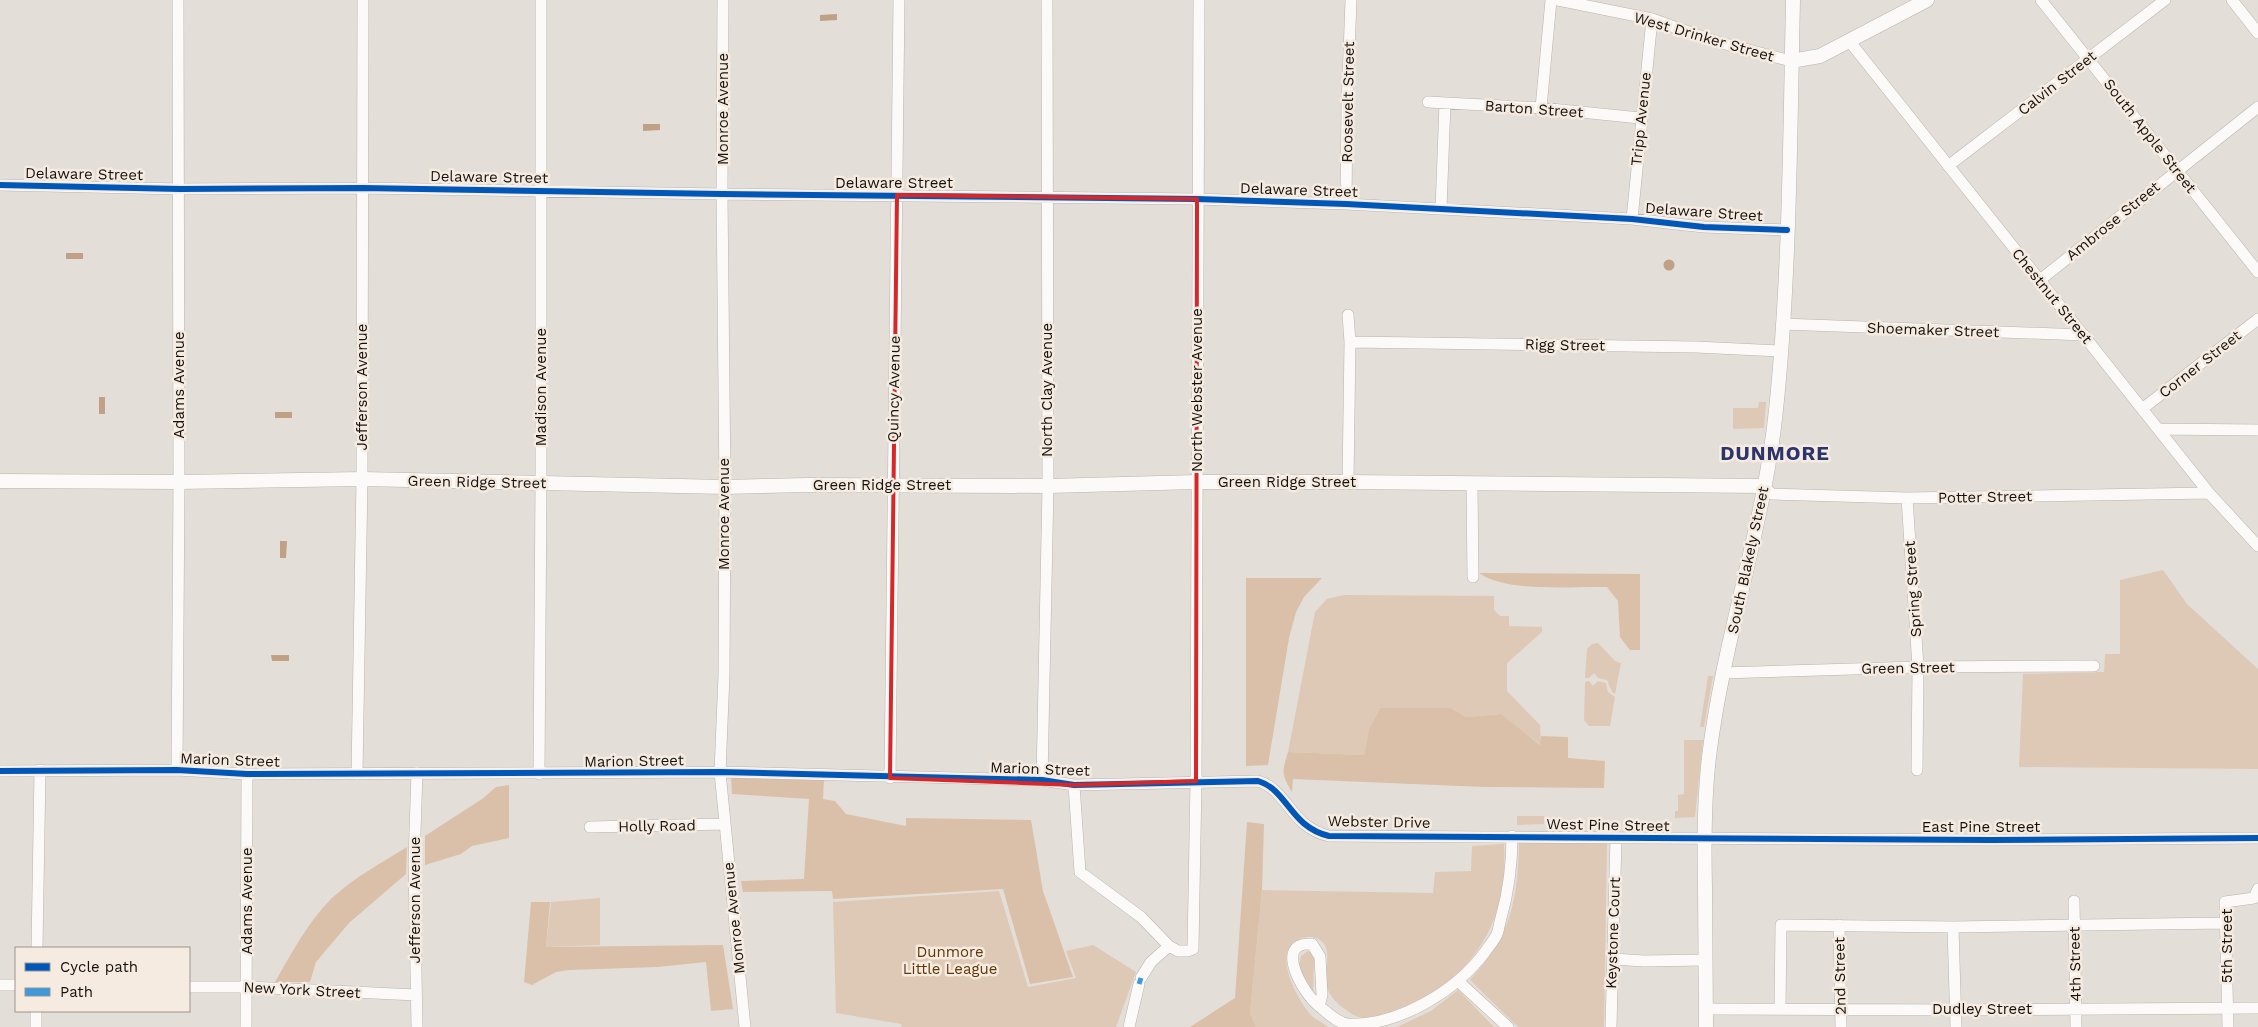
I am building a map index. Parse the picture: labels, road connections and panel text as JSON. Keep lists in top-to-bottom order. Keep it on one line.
{"streets":{"main road":["Green Ridge Street","South Blakely Street"],"street":["West Drinker Street","Calvin Street","Roosevelt Street","Monroe Avenue","Barton Street","Tripp Avenue","South Apple Street","Delaware Street","Ambrose Street","Chestnut Street","Shoemaker Street","Rigg Street","Corner Street","Adams Avenue","Jefferson Avenue","Madison Avenue","Quincy Avenue","North Clay Avenue","North Webster Avenue","Potter Street","Spring Street","Green Street","Marion Street","Webster Drive","West Pine Street","Holly Road","East Pine Street","Keystone Court","5th Street","4th Street","2nd Street","New York Street","Dudley Street"]},"crossings":[["West Drinker Street","Tripp Avenue"],["West Drinker Street","South Blakely Street"],["Calvin Street","South Apple Street"],["Calvin Street","Chestnut Street"],["Roosevelt Street","Delaware Street"],["Monroe Avenue","Delaware Street"],["Monroe Avenue","Green Ridge Street"],["Monroe Avenue","Marion Street"],["Monroe Avenue","Holly Road"],["Barton Street","Tripp Avenue"],["Tripp Avenue","Delaware Street"],["South Apple Street","Ambrose Street"],["Delaware Street","Adams Avenue"],["Delaware Street","Jefferson Avenue"],["Delaware Street","Madison Avenue"],["Delaware Street","Quincy Avenue"],["Delaware Street","North Clay Avenue"],["Delaware Street","North Webster Avenue"],["Delaware Street","South Blakely Street"],["Ambrose Street","Chestnut Street"],["Chestnut Street","Shoemaker Street"],["Chestnut Street","Corner Street"],["Chestnut Street","Potter Street"],["Shoemaker Street","South Blakely Street"],["Rigg Street","South Blakely Street"],["Adams Avenue","Green Ridge Street"],["Adams Avenue","Marion Street"],["Adams Avenue","New York Street"],["Jefferson Avenue","Green Ridge Street"],["Jefferson Avenue","Marion Street"],["Jefferson Avenue","New York Street"],["Madison Avenue","Green Ridge Street"],["Madison Avenue","Marion Street"],["Quincy Avenue","Green Ridge Street"],["Quincy Avenue","Marion Street"],["North Clay Avenue","Green Ridge Street"],["North Clay Avenue","Marion Street"],["North Webster Avenue","Green Ridge Street"],["North Webster Avenue","Marion Street"],["Green Ridge Street","Potter Street"],["Green Ridge Street","South Blakely Street"],["Potter Street","South Blakely Street"],["Potter Street","Spring Street"],["South Blakely Street","Green Street"],["South Blakely Street","West Pine Street"],["South Blakely Street","East Pine Street"],["South Blakely Street","Dudley Street"],["Spring Street","Green Street"],["Marion Street","Webster Drive"],["Webster Drive","West Pine Street"],["West Pine Street","East Pine Street"],["West Pine Street","Keystone Court"],["5th Street","Dudley Street"],["4th Street","Dudley Street"],["2nd Street","Dudley Street"]],"districts":["DUNMORE"],"parks":["Dunmore Little League"],"legend":["Cycle path","Path"]}
